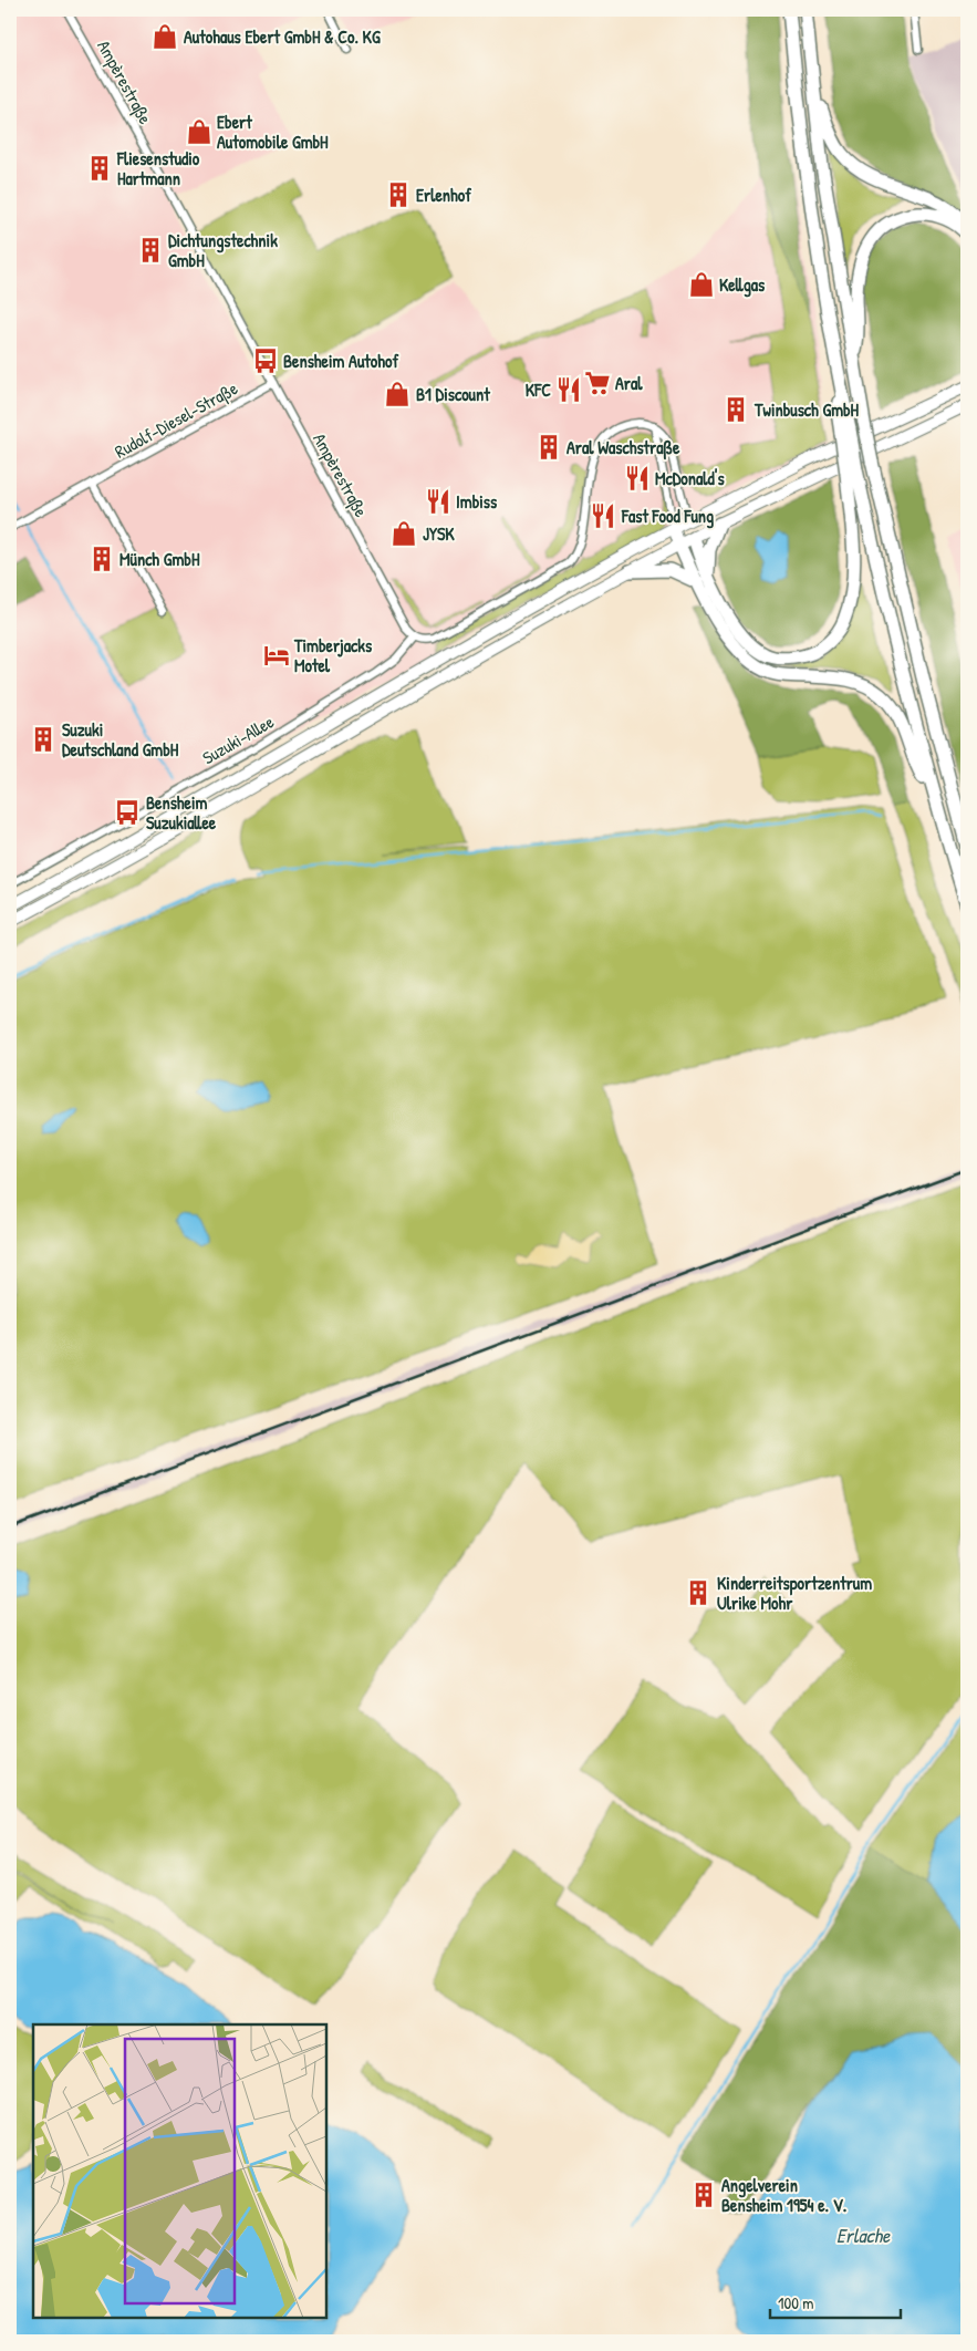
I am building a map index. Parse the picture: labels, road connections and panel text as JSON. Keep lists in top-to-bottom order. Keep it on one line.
{"streets":{"street":["Ampèrestraße","Rudolf-Diesel-Straße","Suzuki-Allee"]},"crossings":[["Ampèrestraße","Rudolf-Diesel-Straße"],["Ampèrestraße","Suzuki-Allee"]],"water":["Erlache"],"places":{"shop":["Autohaus Ebert GmbH & Co. KG","Ebert Automobile GmbH","Kellgas","B1 Discount","JYSK"],"building":["Fliesenstudio Hartmann","Erlenhof","Dichtungstechnik GmbH","Twinbusch GmbH","Aral Waschstraße","Münch GmbH","Suzuki Deutschland GmbH","Kinderreitsportzentrum Ulrike Mohr","Angelverein Bensheim 1954 e. V."],"bus stop":["Bensheim Autohof","Bensheim Suzukiallee"],"supermarket":["Aral"],"restaurant":["KFC","McDonald's","Imbiss","Fast Food Fung"],"hotel":["Timberjacks Motel"]},"scale_bar":"100 m"}
